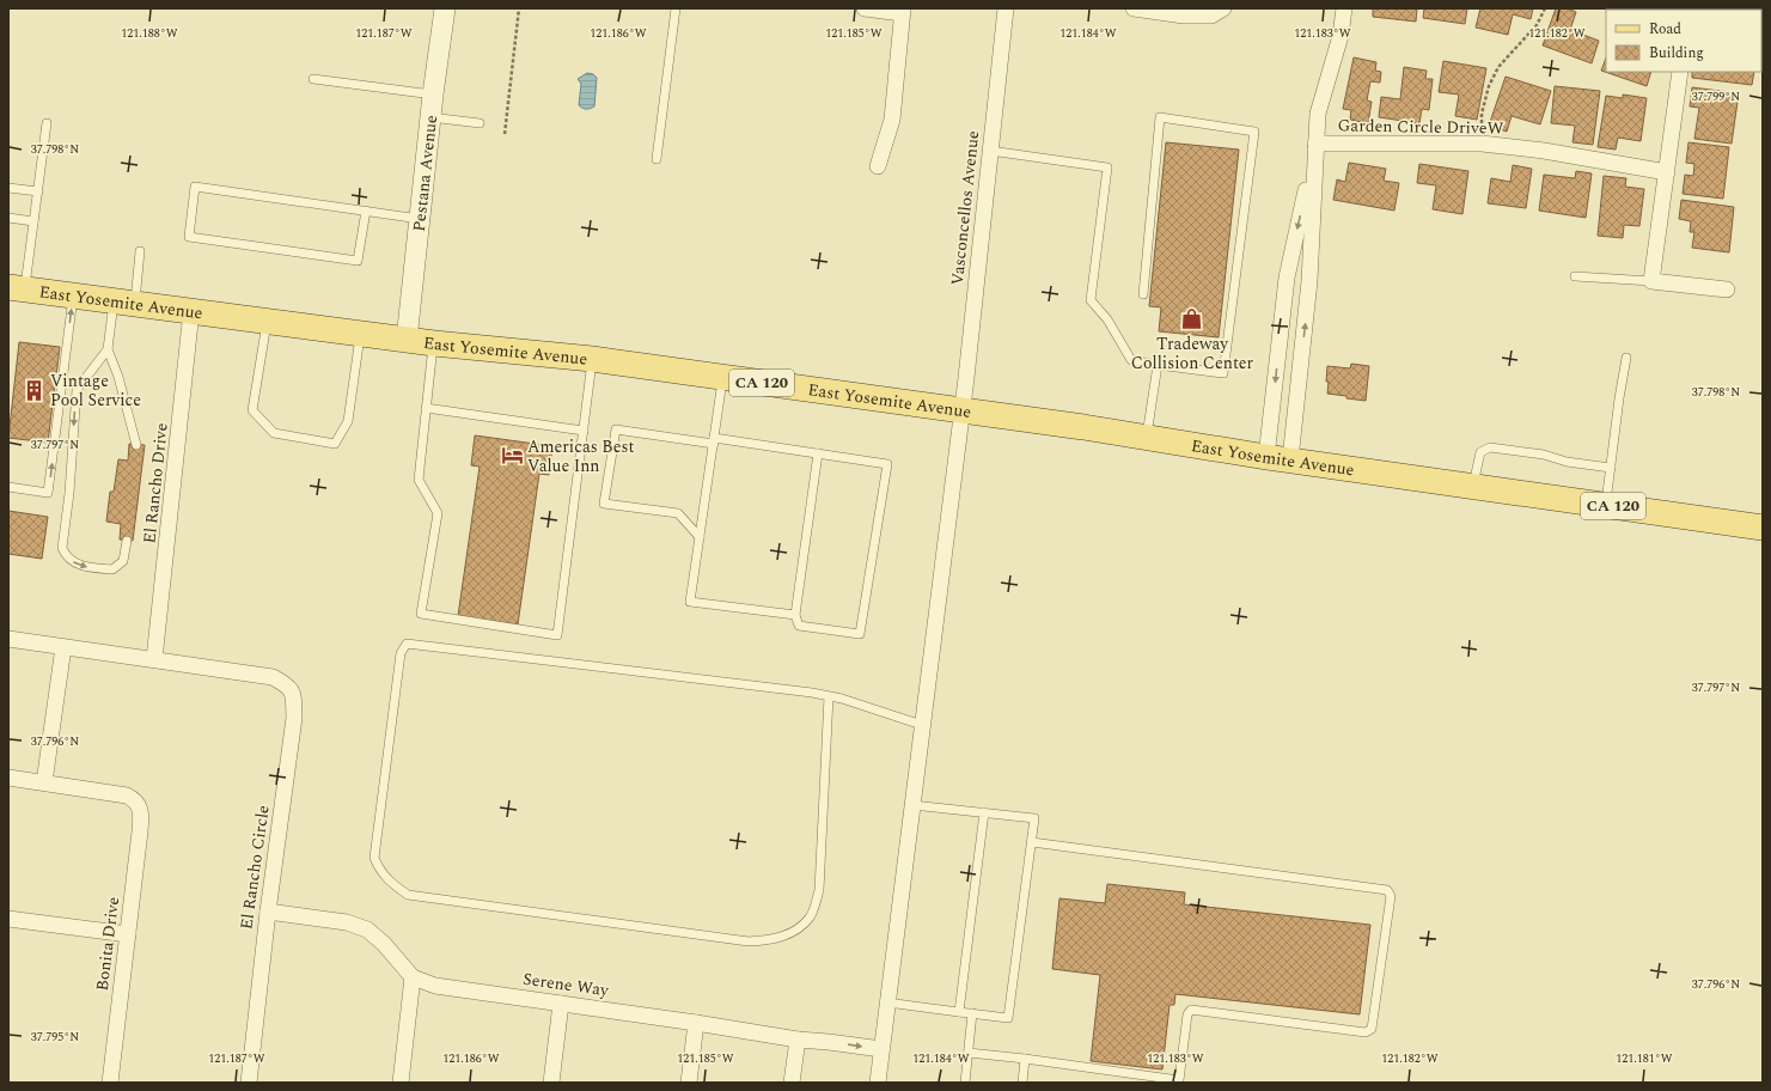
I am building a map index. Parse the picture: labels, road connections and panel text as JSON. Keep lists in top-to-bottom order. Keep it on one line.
{"streets":{"main road":["East Yosemite Avenue","CA 120"],"street":["Garden Circle DriveW","Pestana Avenue","Vasconcellos Avenue","El Rancho Drive","El Rancho Circle","Bonita Drive","Serene Way"]},"crossings":[["Pestana Avenue","East Yosemite Avenue"],["Vasconcellos Avenue","East Yosemite Avenue"],["Vasconcellos Avenue","Serene Way"],["East Yosemite Avenue","CA 120"],["East Yosemite Avenue","El Rancho Drive"],["El Rancho Drive","El Rancho Circle"],["El Rancho Circle","Serene Way"]],"places":{"shop":["Tradeway Collision Center"],"building":["Vintage Pool Service"],"hotel":["Americas Best Value Inn"]},"legend":["Road","Building"],"coordinates":["121.188°W","121.187°W","121.186°W","121.185°W","121.184°W","121.183°W","121.182°W","37.799°N","37.798°N","37.797°N","37.796°N","37.795°N","121.181°W"]}
